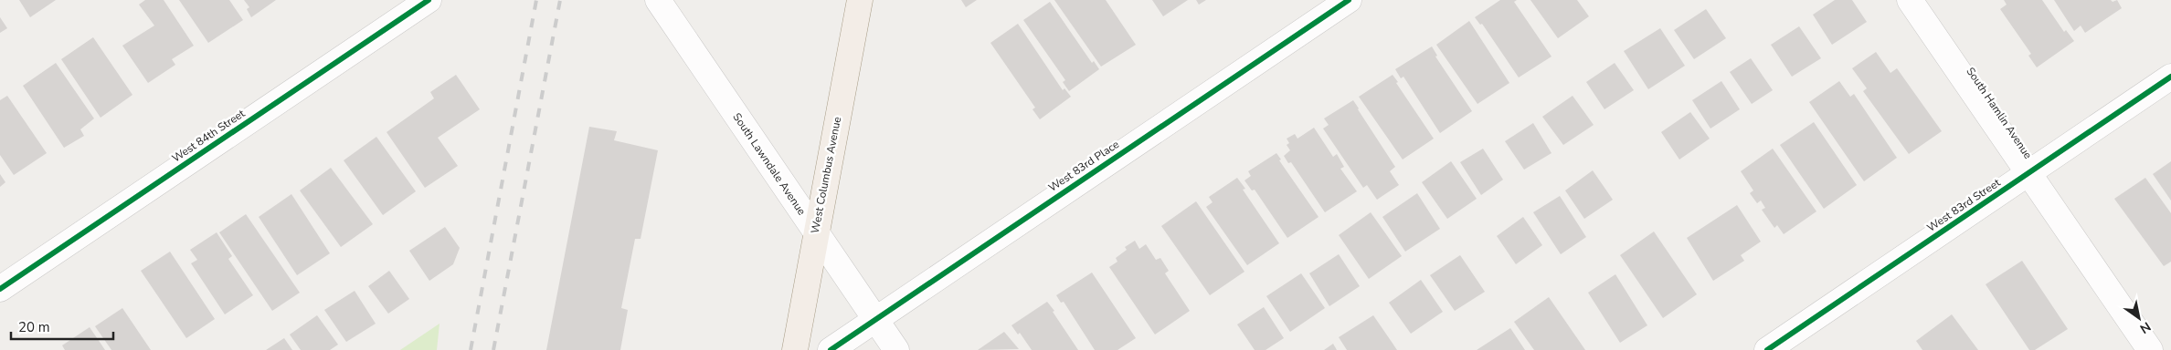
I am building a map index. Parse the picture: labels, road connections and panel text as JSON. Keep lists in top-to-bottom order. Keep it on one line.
{"streets":{"main road":["West Columbus Avenue"],"street":["South Hamlin Avenue","West 84th Street","South Lawndale Avenue","West 83rd Place","West 83rd Street"]},"crossings":[["South Hamlin Avenue","West 83rd Street"],["South Lawndale Avenue","West 83rd Place"],["South Lawndale Avenue","West Columbus Avenue"]],"scale_bar":"20 m","north":"bottom right"}
